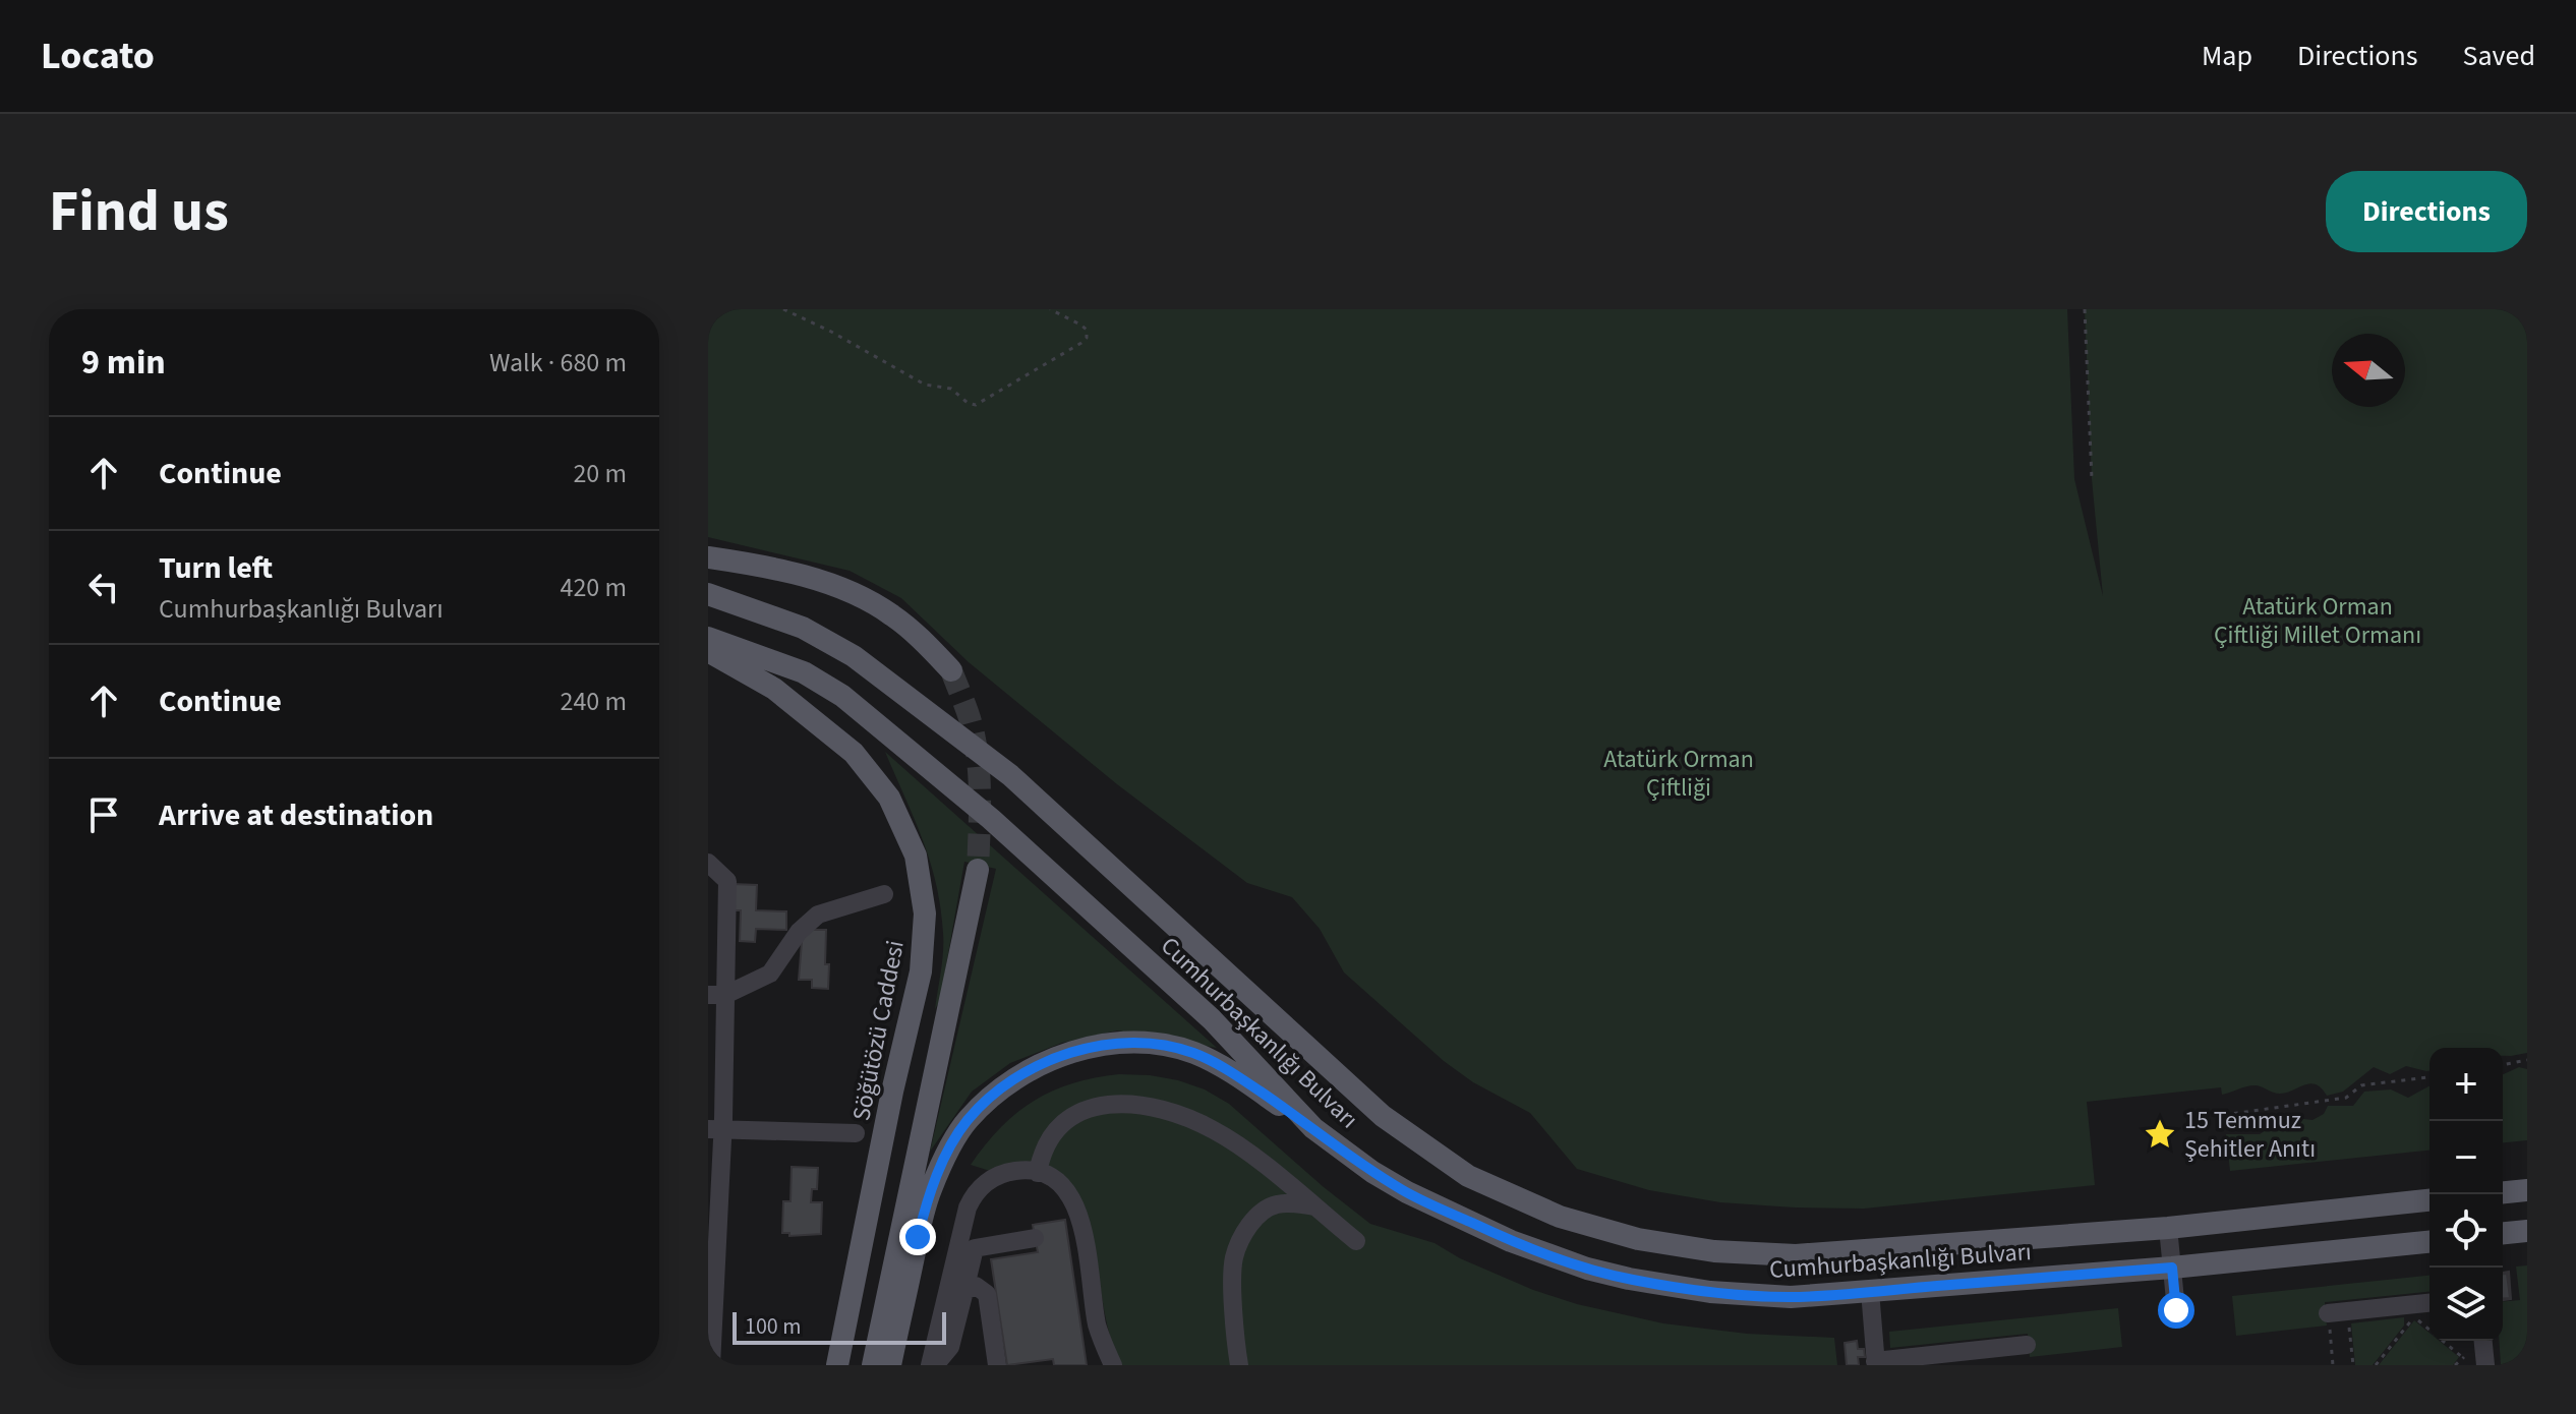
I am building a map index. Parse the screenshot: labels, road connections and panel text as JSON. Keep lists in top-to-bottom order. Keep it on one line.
{"streets":{"main road":["Söğütözü Caddesi","Cumhurbaşkanlığı Bulvarı"]},"parks":["Atatürk Orman Çiftliği Millet Ormanı","Atatürk Orman Çiftliği"],"places":{"place":["15 Temmuz Şehitler Anıtı"]},"scale_bar":"100 m","north":"left","page":{"header":"Locato","nav":["Map","Directions","Saved"],"buttons":"Directions","title":"Find us","heading":["9 min","Walk · 680 m"],"list":[["Continue","20 m"],["Turn left","Cumhurbaşkanlığı Bulvarı","420 m"],["Continue","240 m"],"Arrive at destination"],"map_buttons":["+","−"],"scale":"100 m"}}
